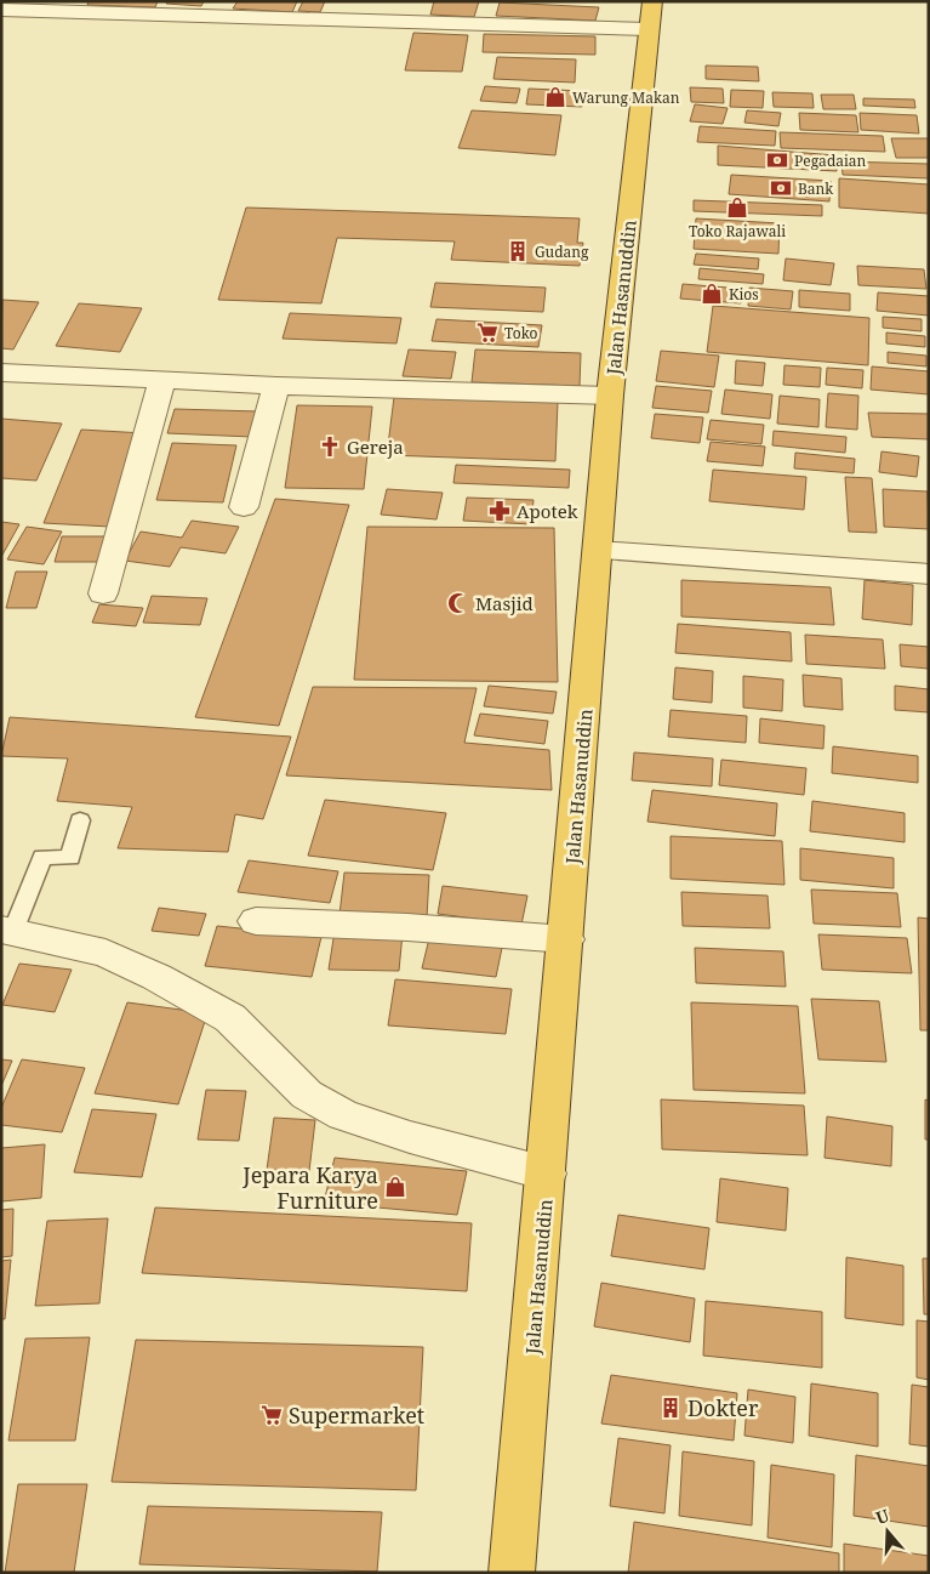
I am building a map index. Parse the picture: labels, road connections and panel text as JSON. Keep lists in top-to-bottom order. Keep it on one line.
{"streets":{"highway":["Jalan Hasanuddin"]},"places":{"shop":["Warung Makan","Toko Rajawali","Kios","Jepara Karya Furniture"],"bank":["Pegadaian","Bank"],"building":["Gudang","Dokter"],"supermarket":["Toko","Supermarket"],"church":["Gereja"],"pharmacy":["Apotek"],"mosque":["Masjid"]},"north":"top"}
